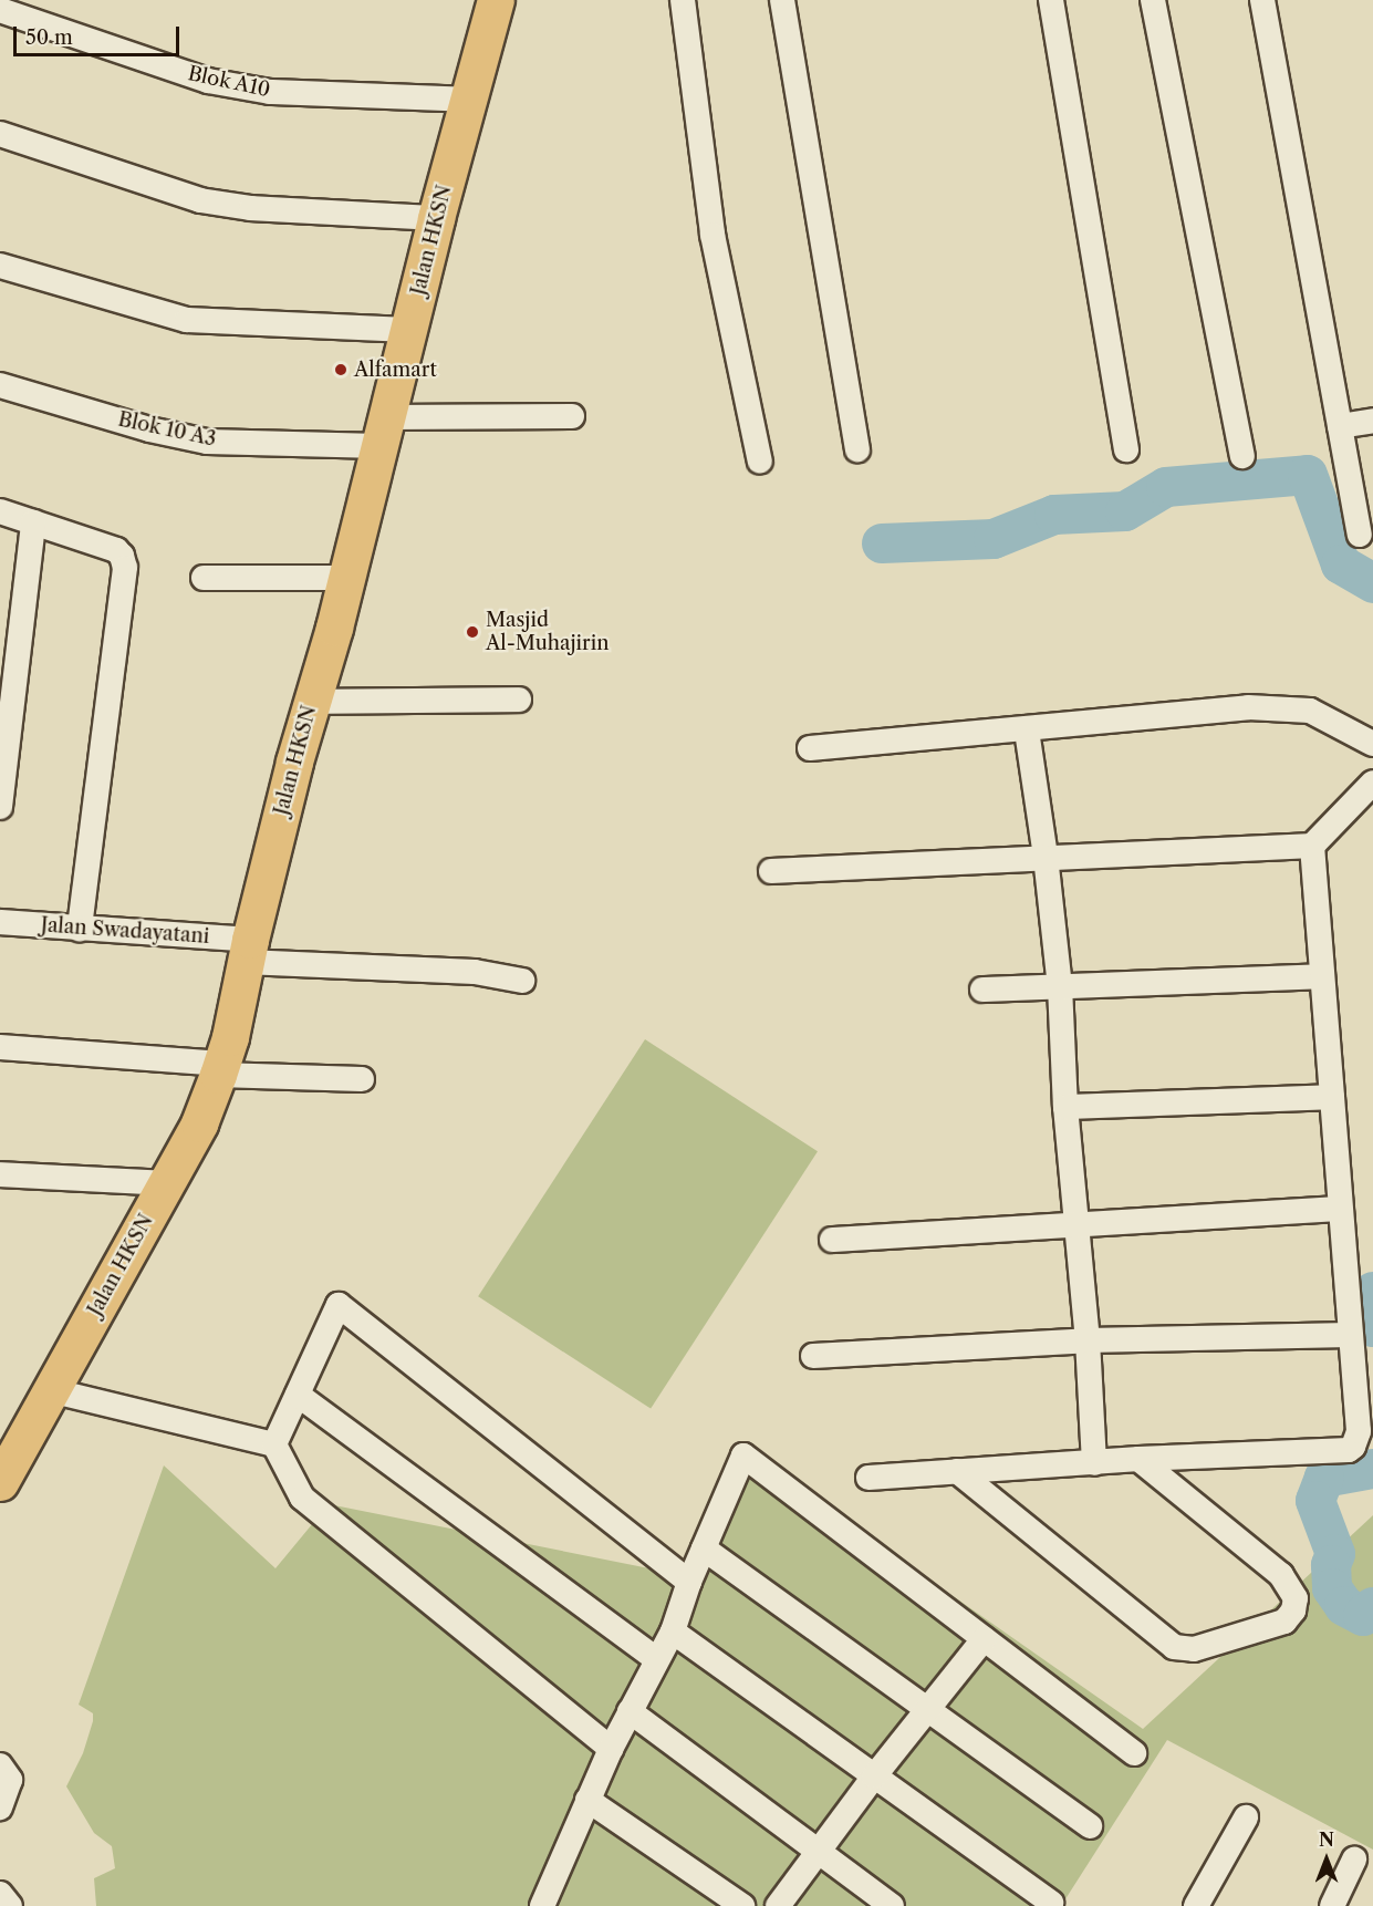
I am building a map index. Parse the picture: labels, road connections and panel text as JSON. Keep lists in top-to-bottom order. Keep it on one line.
{"streets":{"main road":["Jalan HKSN"],"street":["Blok A10","Blok 10 A3","Jalan Swadayatani"]},"crossings":[["Blok A10","Jalan HKSN"],["Jalan HKSN","Blok 10 A3"],["Jalan HKSN","Jalan Swadayatani"]],"places":["Alfamart","Masjid Al-Muhajirin"],"scale_bar":"50 m","north":"top"}
